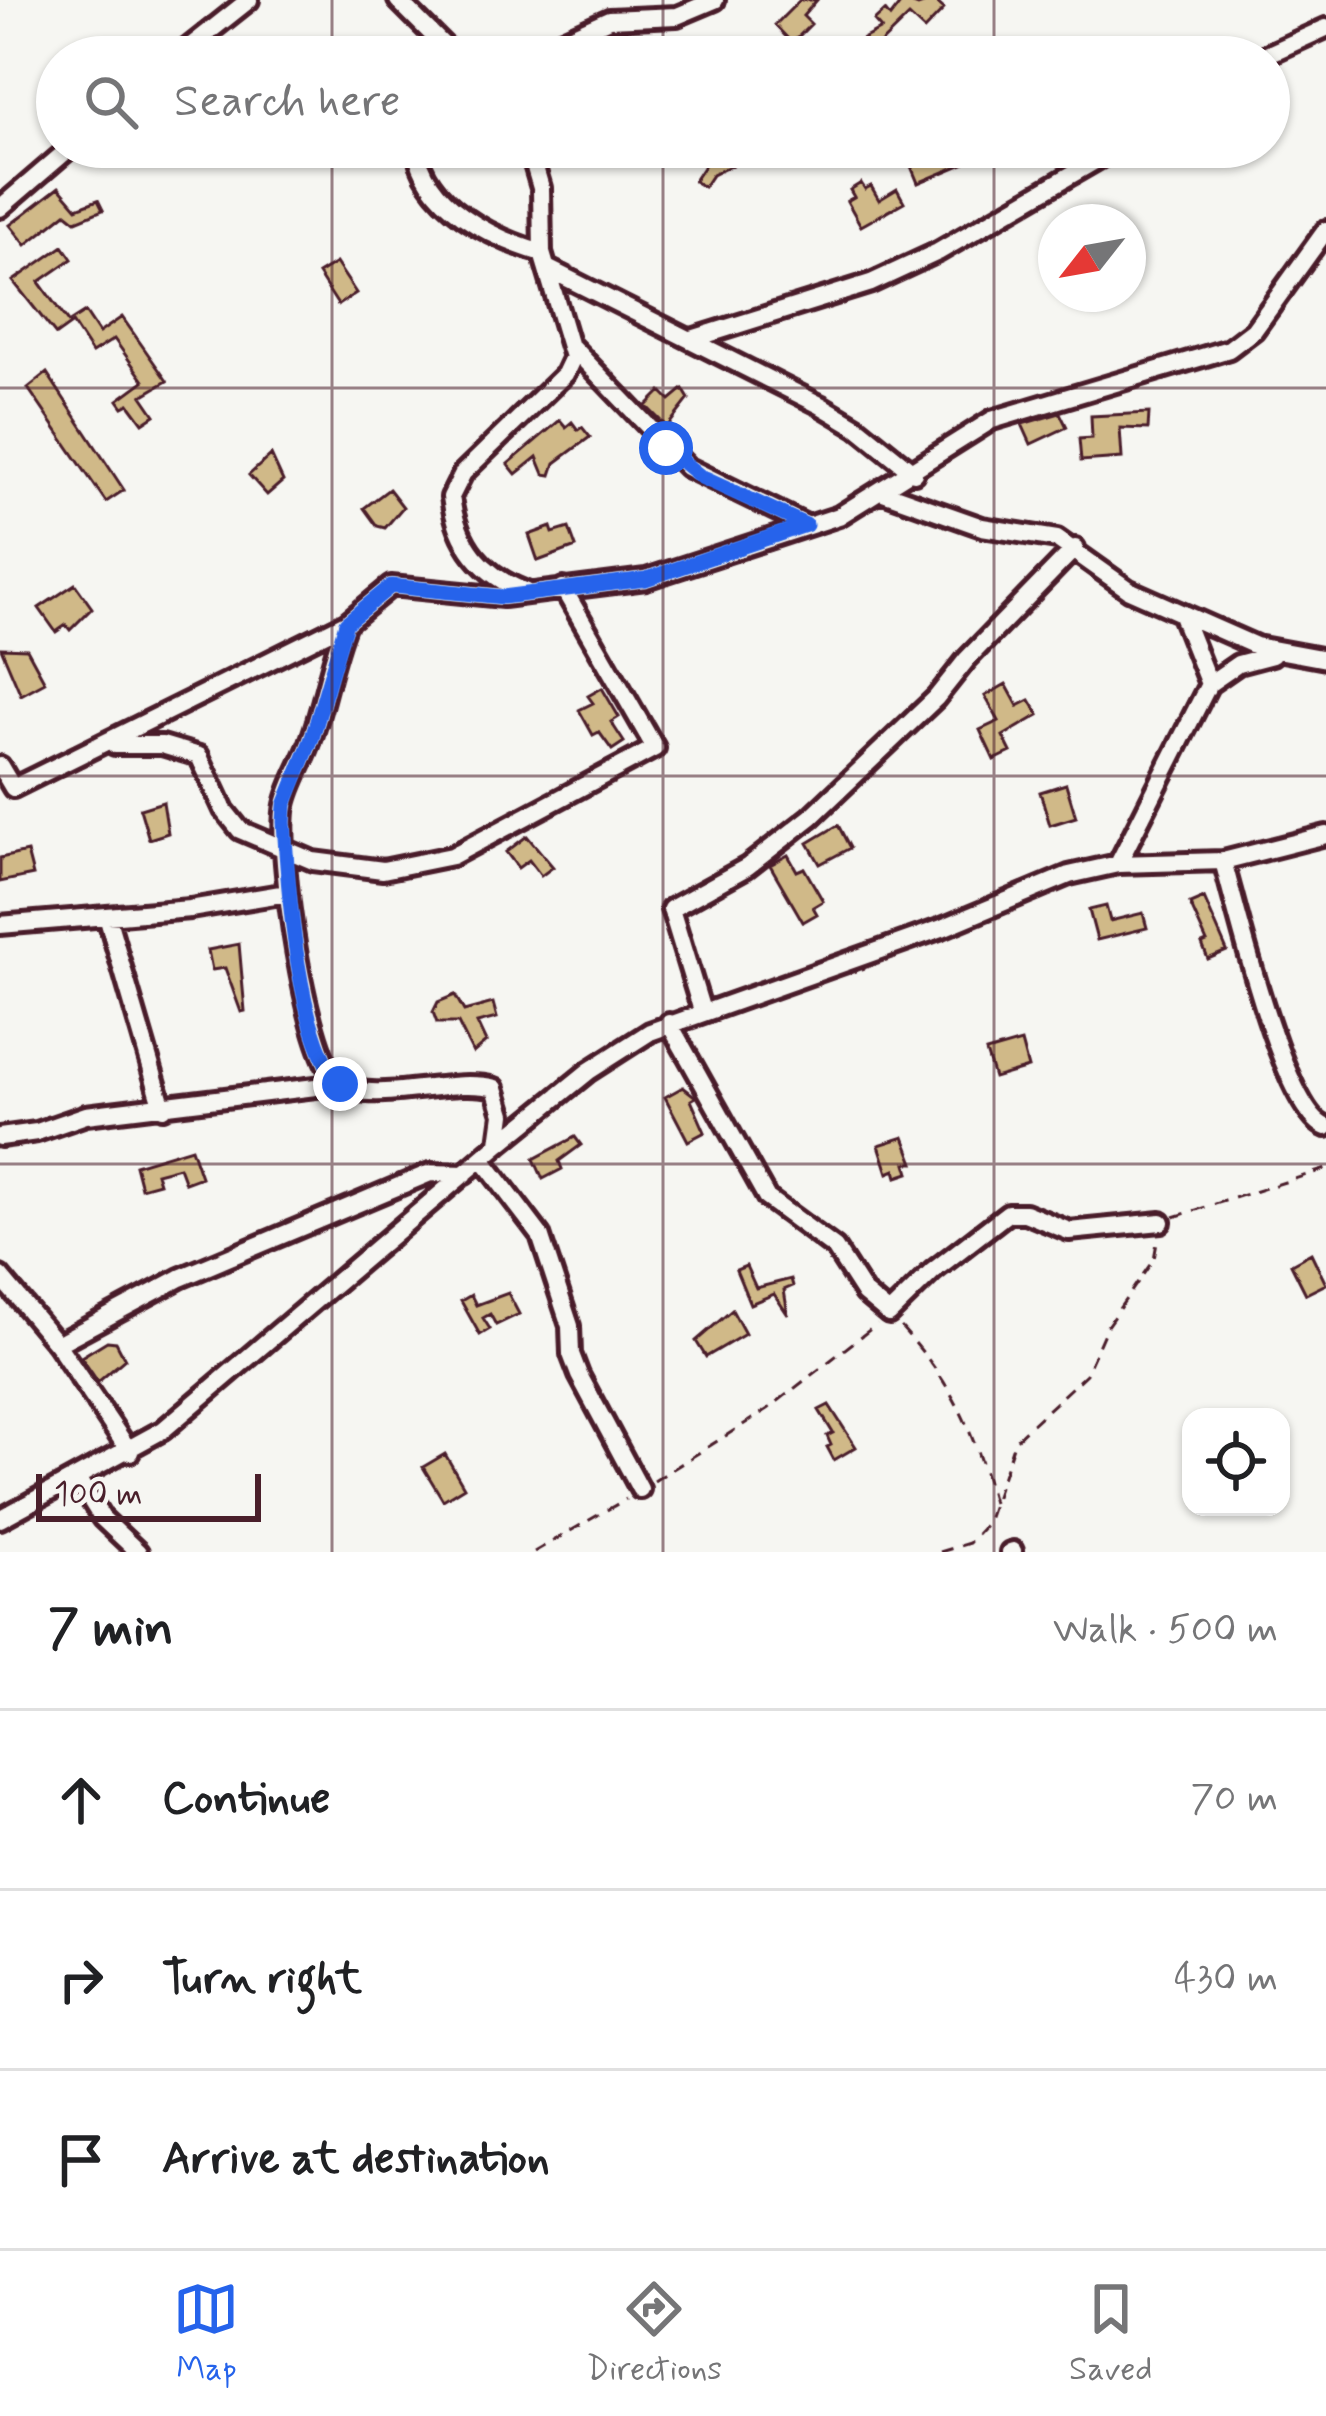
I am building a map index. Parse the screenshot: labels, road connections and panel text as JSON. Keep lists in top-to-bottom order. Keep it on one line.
{"scale_bar":"100 m","north":"bottom left","page":{"search":"Search here","scale":"100 m","heading":["7 min","Walk · 500 m"],"list":[["Continue","70 m"],["Turn right","430 m"],"Arrive at destination"],"nav":["Map","Directions","Saved"]}}
